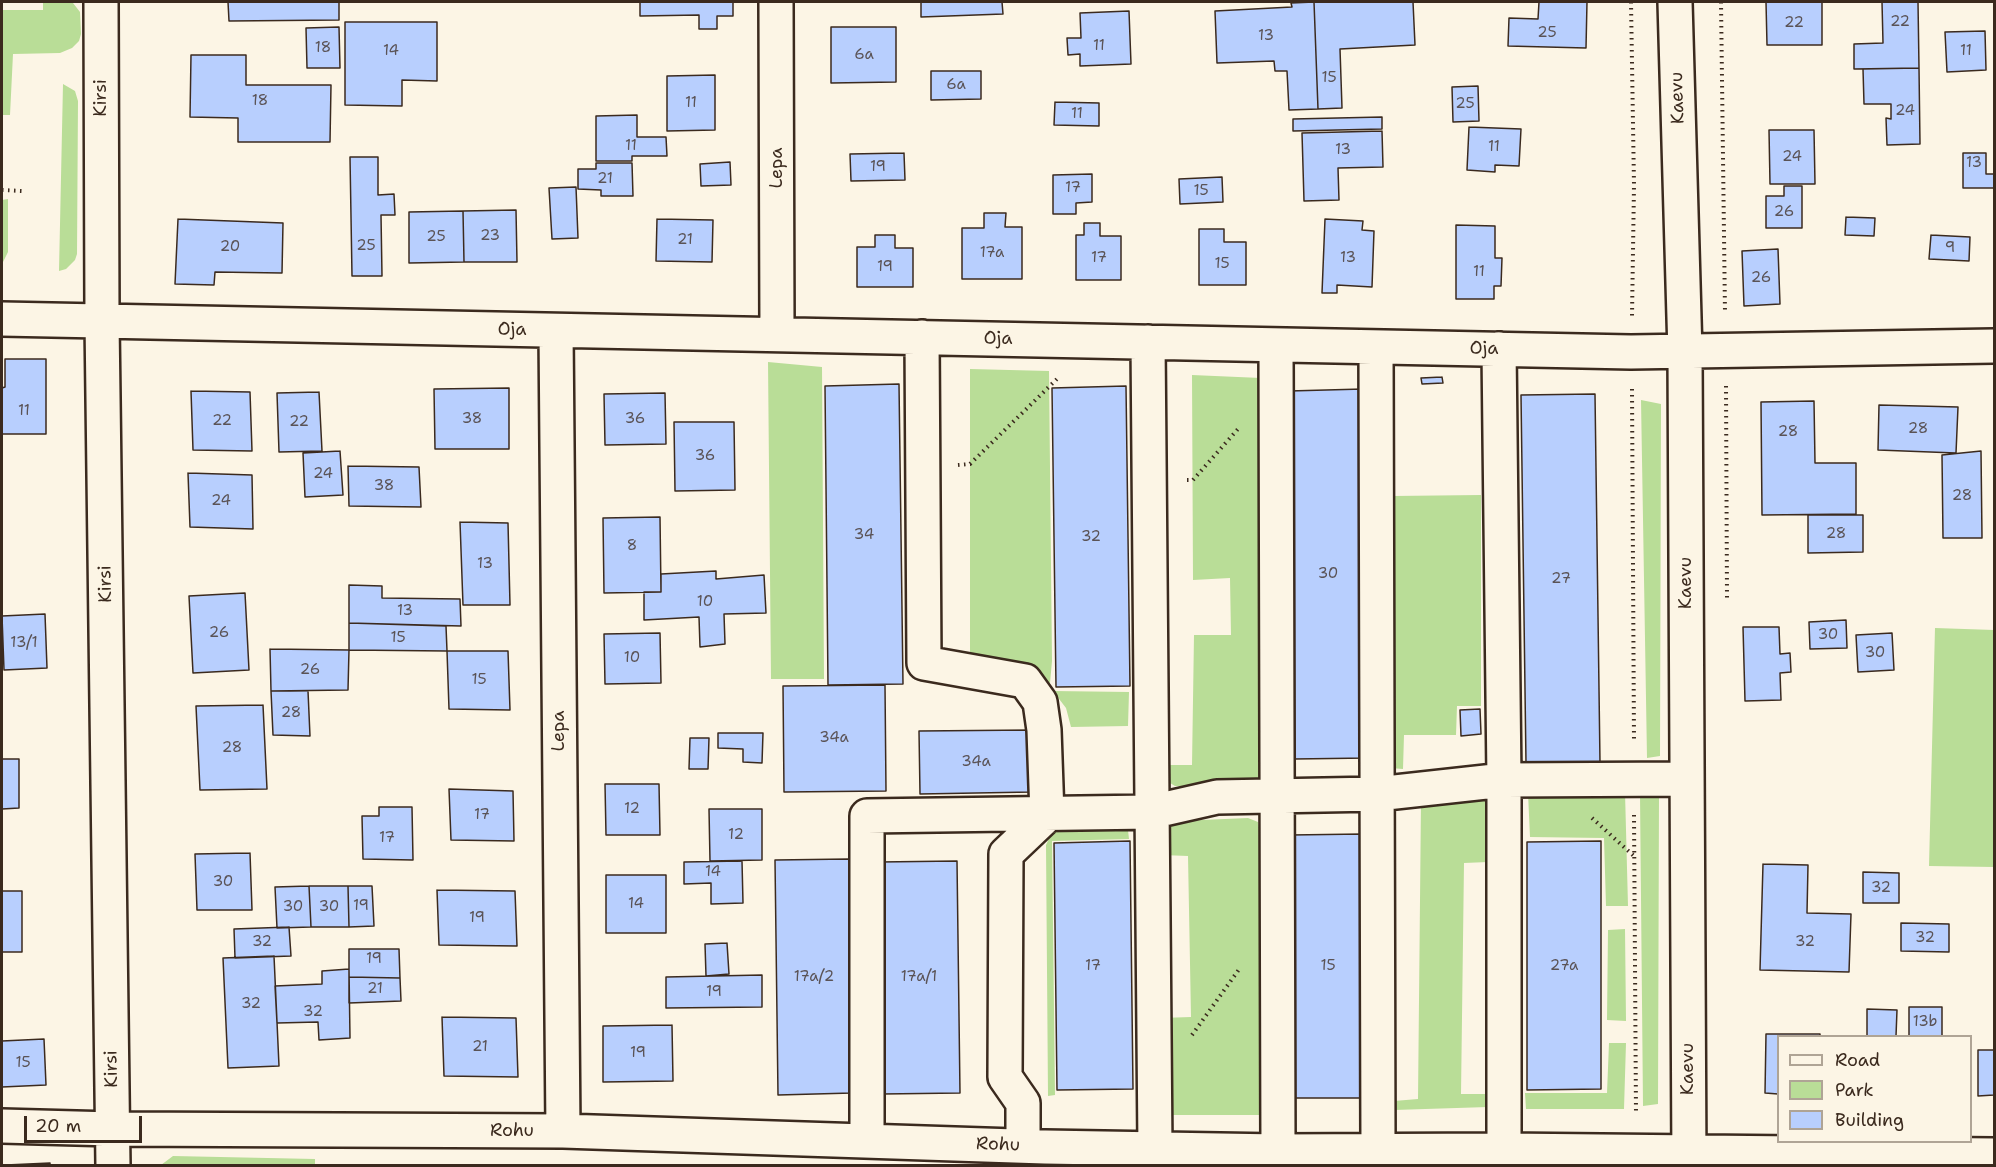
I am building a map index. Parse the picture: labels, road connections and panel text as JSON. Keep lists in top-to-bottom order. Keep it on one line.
{"streets":{"street":["Kirsi","Kaevu","Lepa","Oja","Rohu"]},"crossings":[["Kirsi","Oja"],["Kirsi","Rohu"],["Kaevu","Oja"],["Kaevu","Rohu"],["Lepa","Oja"],["Lepa","Rohu"]],"house_numbers":["22","22","25","13","11","18","14","11","6a","15","6a","18","11","25","24","11","11","11","13","24","13","19","21","17","15","26","23","25","21","25","20","9","17a","17","13","15","19","11","26","11","38","36","22","22","28","28","36","24","38","28","24","28","34","32","8","13","30","27","10","13","26","30","15","13/1","30","10","26","15","28","34a","28","34a","12","17","12","17","14","30","32","14","19","30","30","19","32","32","32","19","17","15","27a","17a/2","17a/1","21","19","32","32","13b","21","19","15"],"legend":["Road","Park","Building"],"scale_bar":"20 m"}
